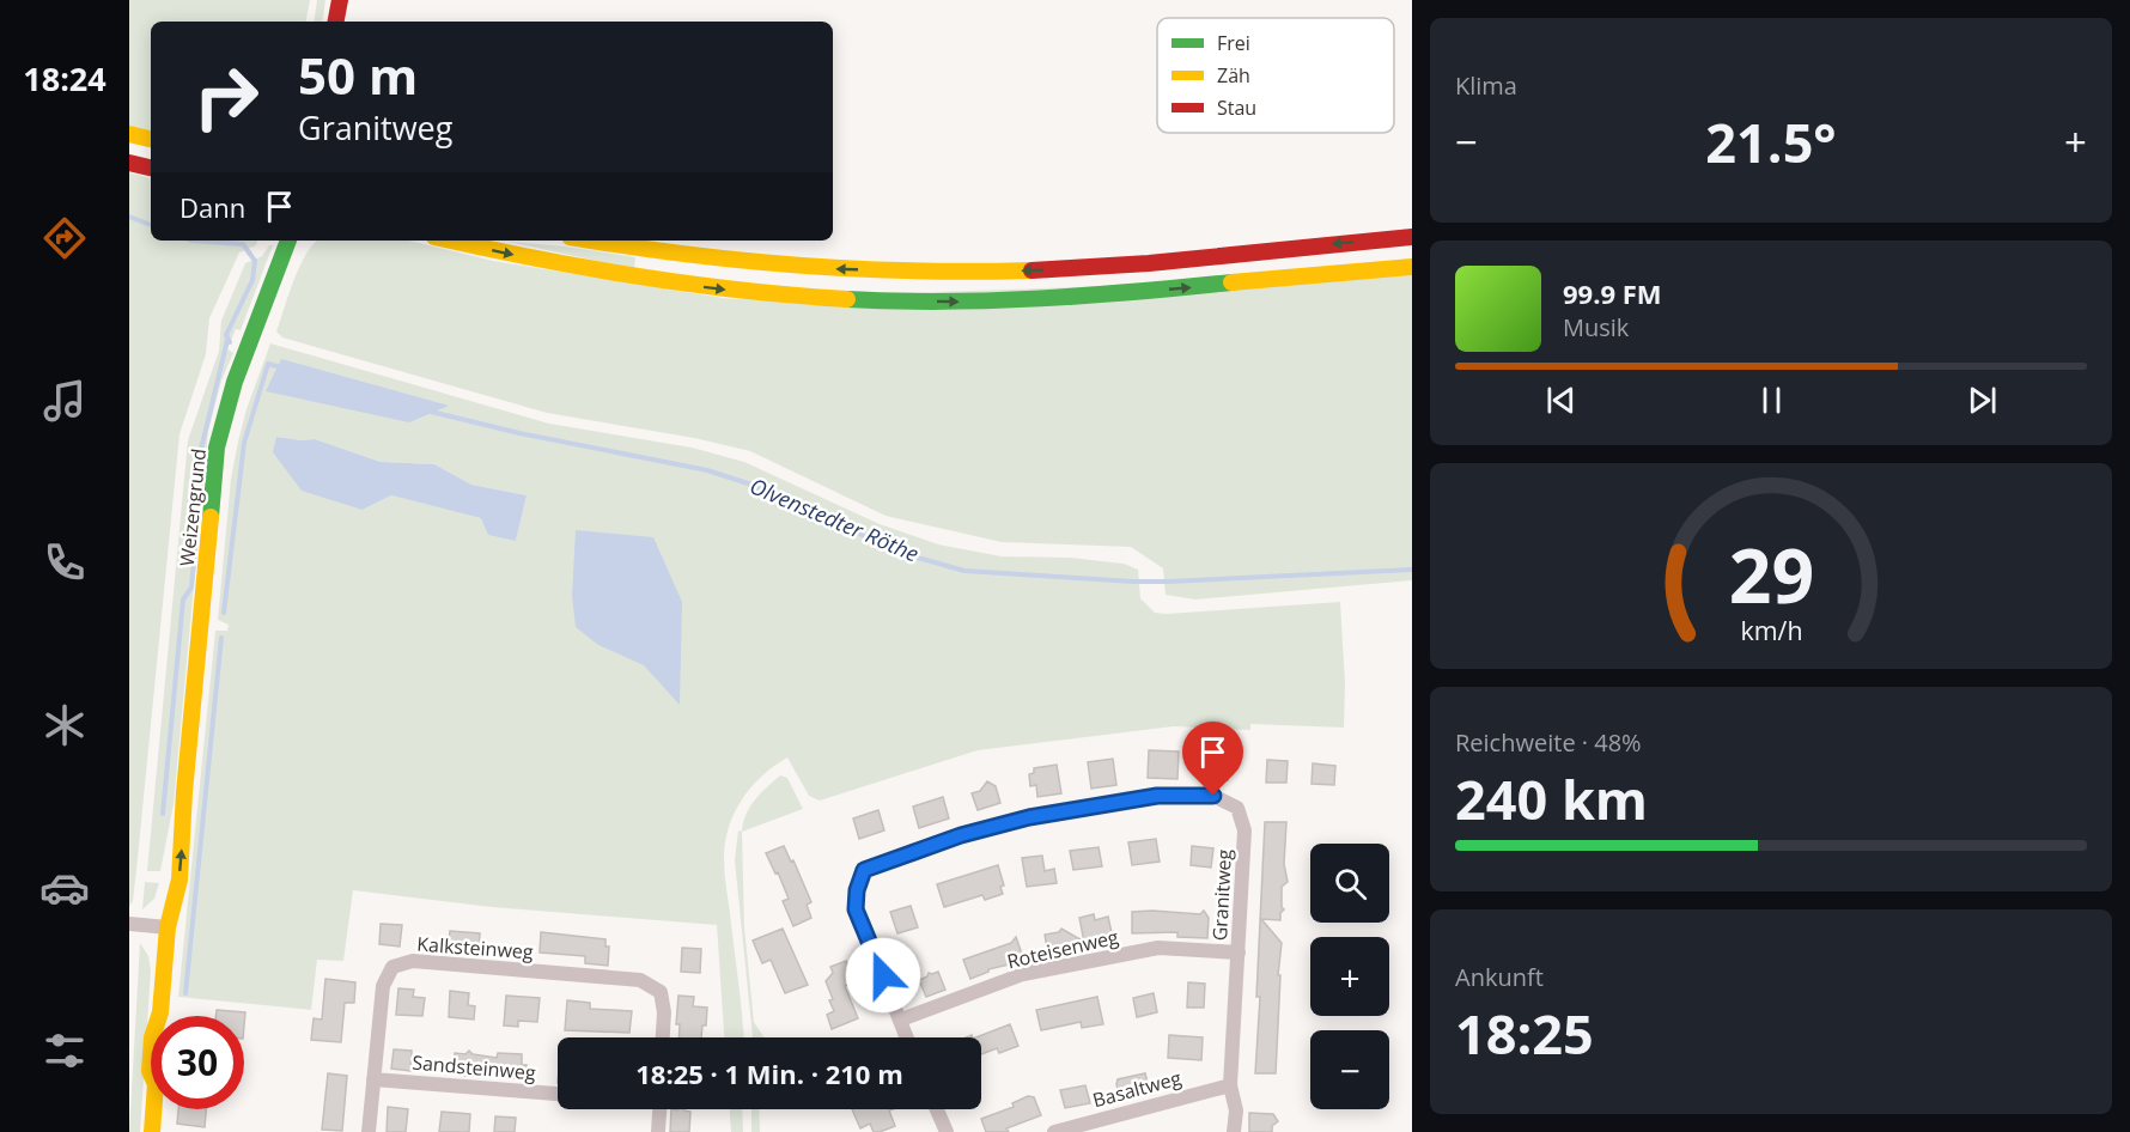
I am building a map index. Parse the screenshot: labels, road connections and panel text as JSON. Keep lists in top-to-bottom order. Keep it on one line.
{"streets":{"main road":["Weizengrund"],"street":["Granitweg","Kalksteinweg","Roteisenweg","Sandsteinweg","Basaltweg"]},"crossings":[["Granitweg","Roteisenweg"],["Granitweg","Basaltweg"],["Kalksteinweg","Sandsteinweg"]],"water":["Olvenstedter Röthe"],"legend":["Frei","Zäh","Stau"],"page":{"tabs":"18:24","tile":["Klima",["Reichweite · 48%","240 km"],["Ankunft","18:25"]],"turn":["50 m","Granitweg"],"heat":["−","21.5°","+"],"then":"Dann","song":["99.9 FM","Musik"],"map_buttons":["+","−"],"limit":"30","trip":"18:25 · 1 Min. · 210 m","gauge":["29","km/h"]}}
